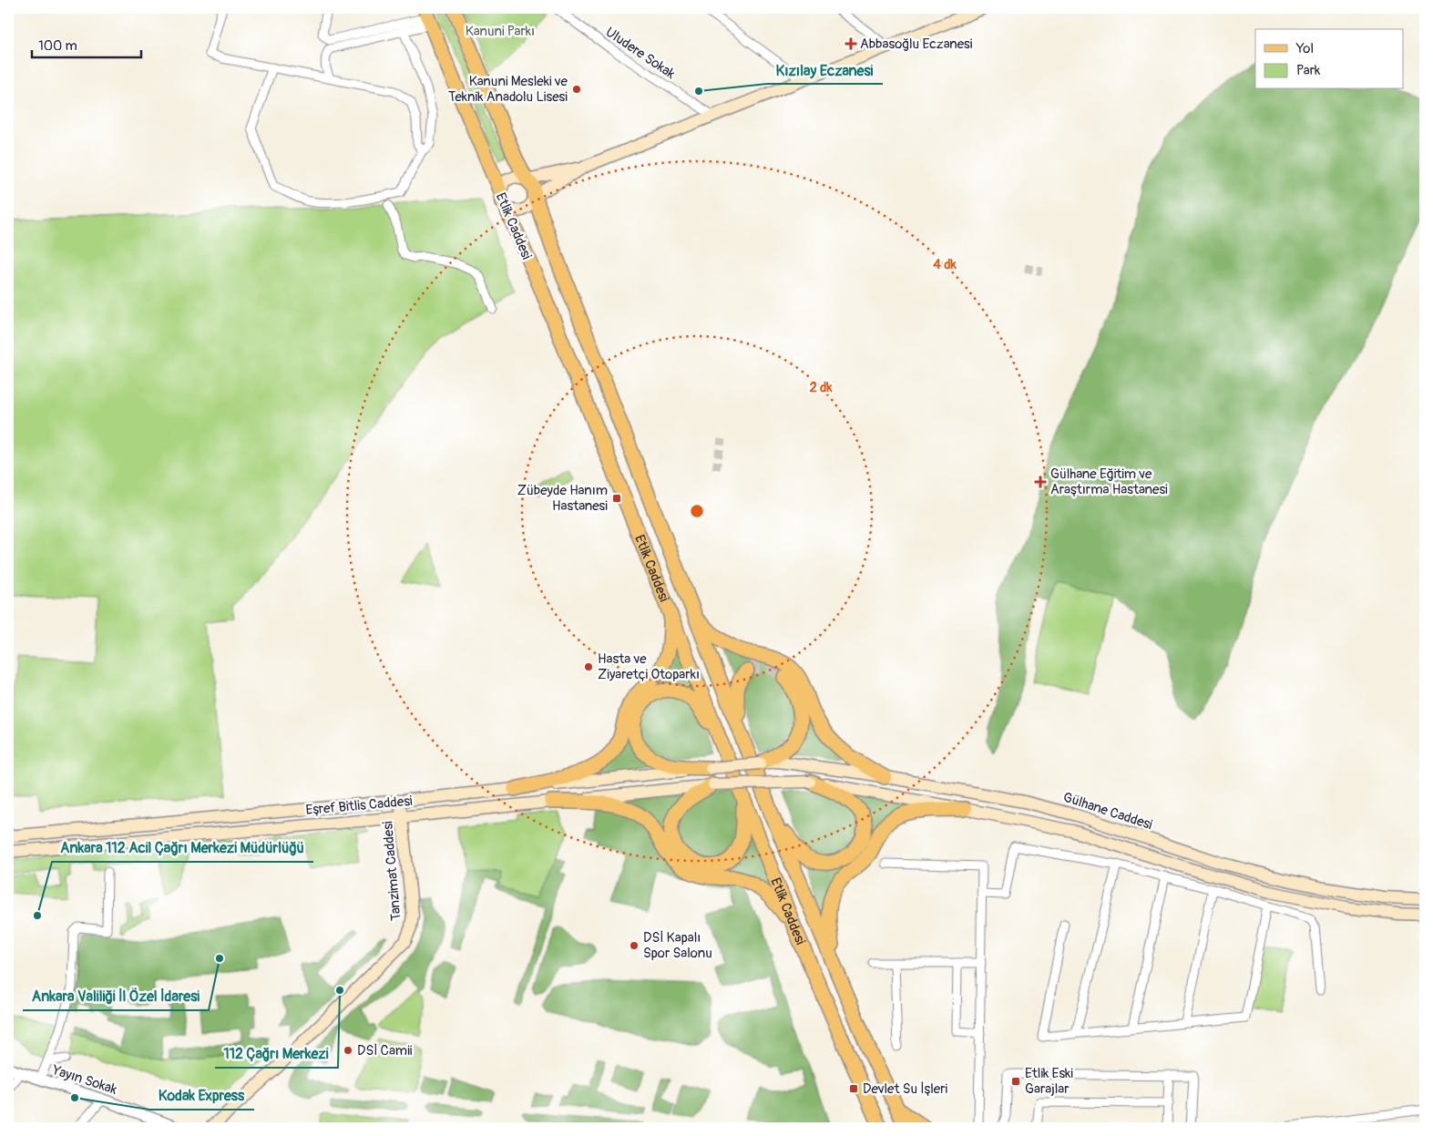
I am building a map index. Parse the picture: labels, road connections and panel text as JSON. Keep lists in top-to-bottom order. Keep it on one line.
{"streets":{"main road":["Etlik Caddesi","Eşref Bitlis Caddesi","Gülhane Caddesi","Tanzimat Caddesi"],"street":["Uludere Sokak","Yayın Sokak"]},"crossings":[["Eşref Bitlis Caddesi","Tanzimat Caddesi"]],"parks":["Kanuni Parkı"],"places":{"health":["Abbasoğlu Eczanesi","Gülhane Eğitim ve Araştırma Hastanesi"],"other":["Kanuni Mesleki ve Teknik Anadolu Lisesi","Kızılay Eczanesi","Hasta ve Ziyaretçi Otoparkı","Ankara 112 Acil Çağrı Merkezi Müdürlüğü","DSİ Kapalı Spor Salonu","Ankara Valiliği İl Özel İdaresi","112 Çağrı Merkezi","DSİ Camii","Kodak Express"],"transit":["Zübeyde Hanım Hastanesi","Etlik Eski Garajlar","Devlet Su İşleri"]},"legend":["Yol","Park"],"scale_bar":"100 m","rings":["4 dk","2 dk"]}
